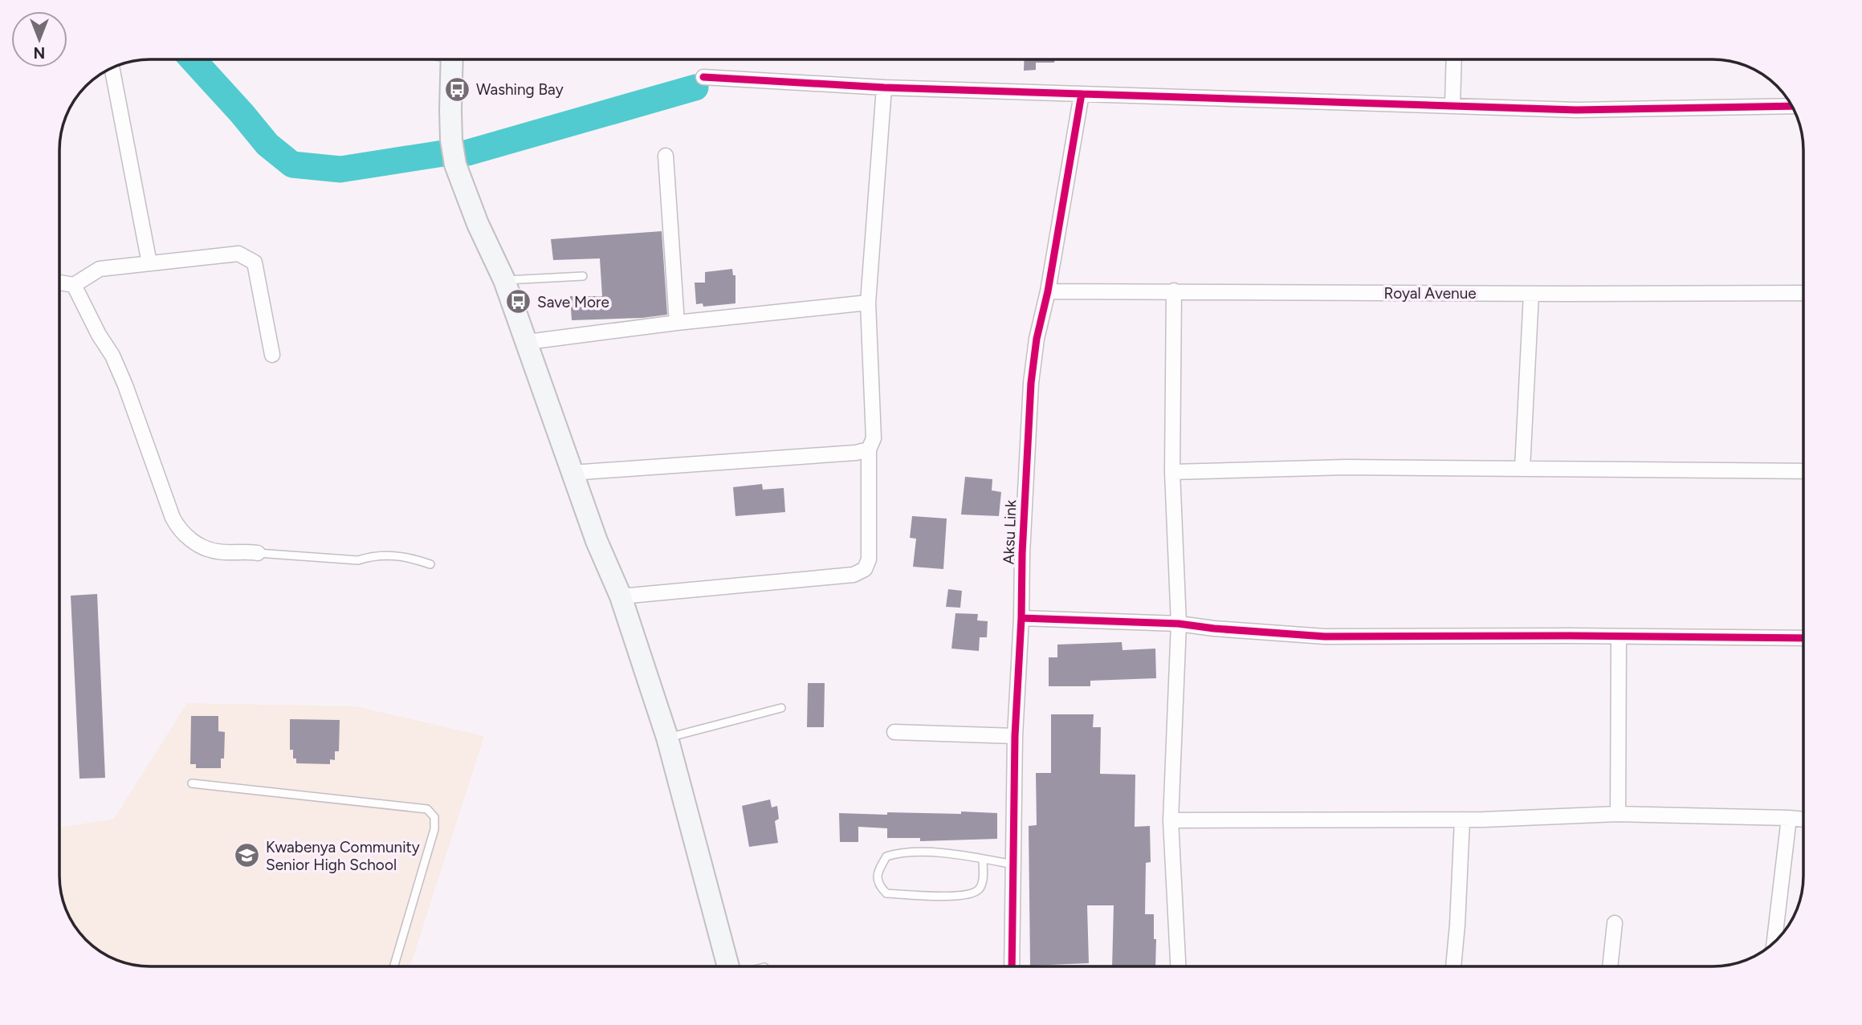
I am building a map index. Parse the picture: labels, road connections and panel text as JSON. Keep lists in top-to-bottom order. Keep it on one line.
{"streets":{"street":["Royal Avenue","Aksu Link"]},"crossings":[["Royal Avenue","Aksu Link"]],"places":{"bus stop":["Washing Bay","Save More"],"school or university":["Kwabenya Community Senior High School"]},"north":"bottom"}
